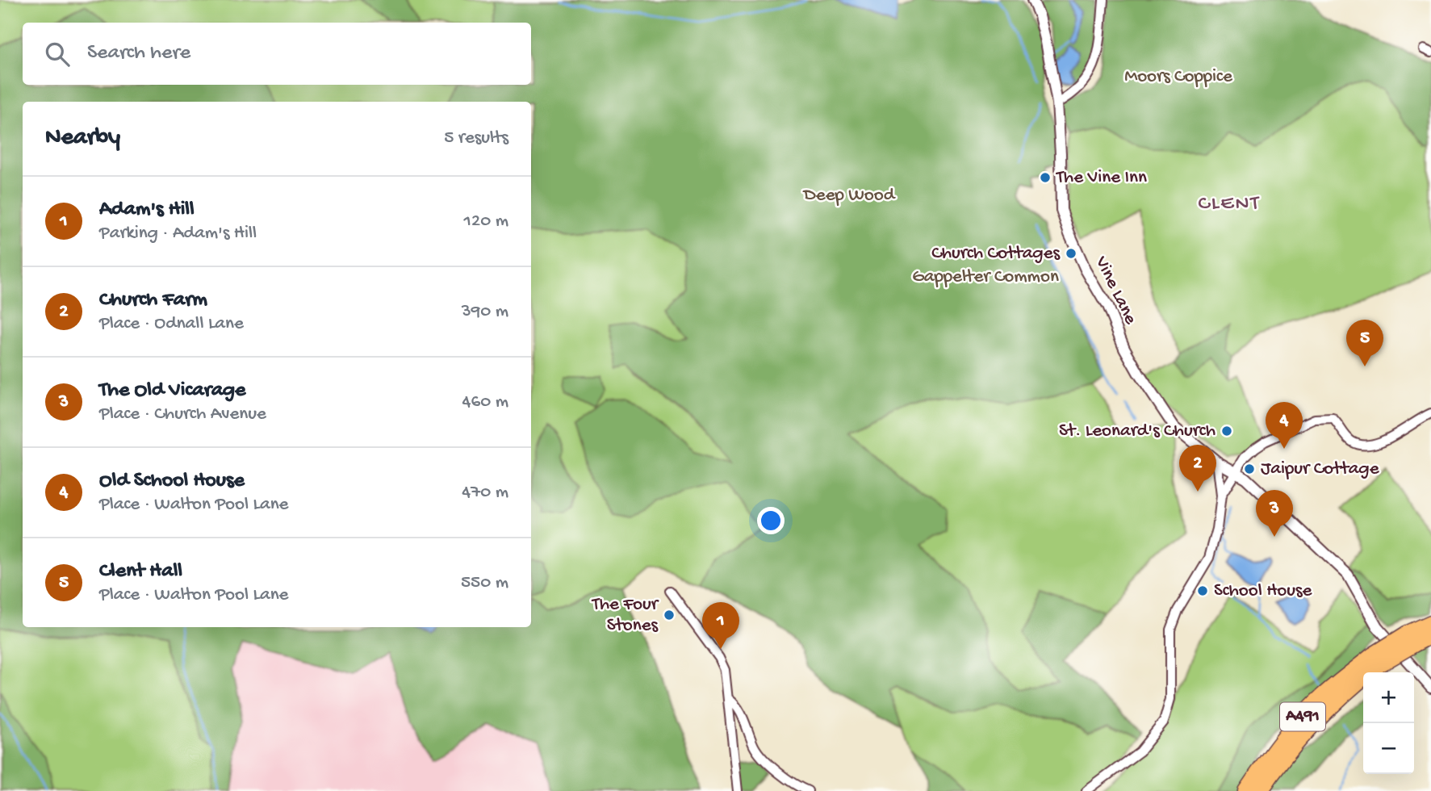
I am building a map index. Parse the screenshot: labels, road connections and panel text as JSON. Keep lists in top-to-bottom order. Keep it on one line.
{"streets":{"highway":["A491"],"street":["Vine Lane"]},"districts":["CLENT"],"parks":["Moors Coppice","Deep Wood","Gappelter Common"],"places":["The Vine Inn","Church Cottages","St. Leonard's Church","Jaipur Cottage","School House","The Four Stones"],"page":{"search":"Search here","heading":["Nearby","5 results"],"list":[{"mark":"1","name":"Adam's Hill","note":"Parking · Adam's Hill","value":"120 m"},{"mark":"2","name":"Church Farm","note":"Place · Odnall Lane","value":"390 m"},{"mark":"3","name":"The Old Vicarage","note":"Place · Church Avenue","value":"460 m"},{"mark":"4","name":"Old School House","note":"Place · Walton Pool Lane","value":"470 m"},{"mark":"5","name":"Clent Hall","note":"Place · Walton Pool Lane","value":"550 m"}],"pins":["5","4","2","3","1"],"map_buttons":["+","−"]}}
